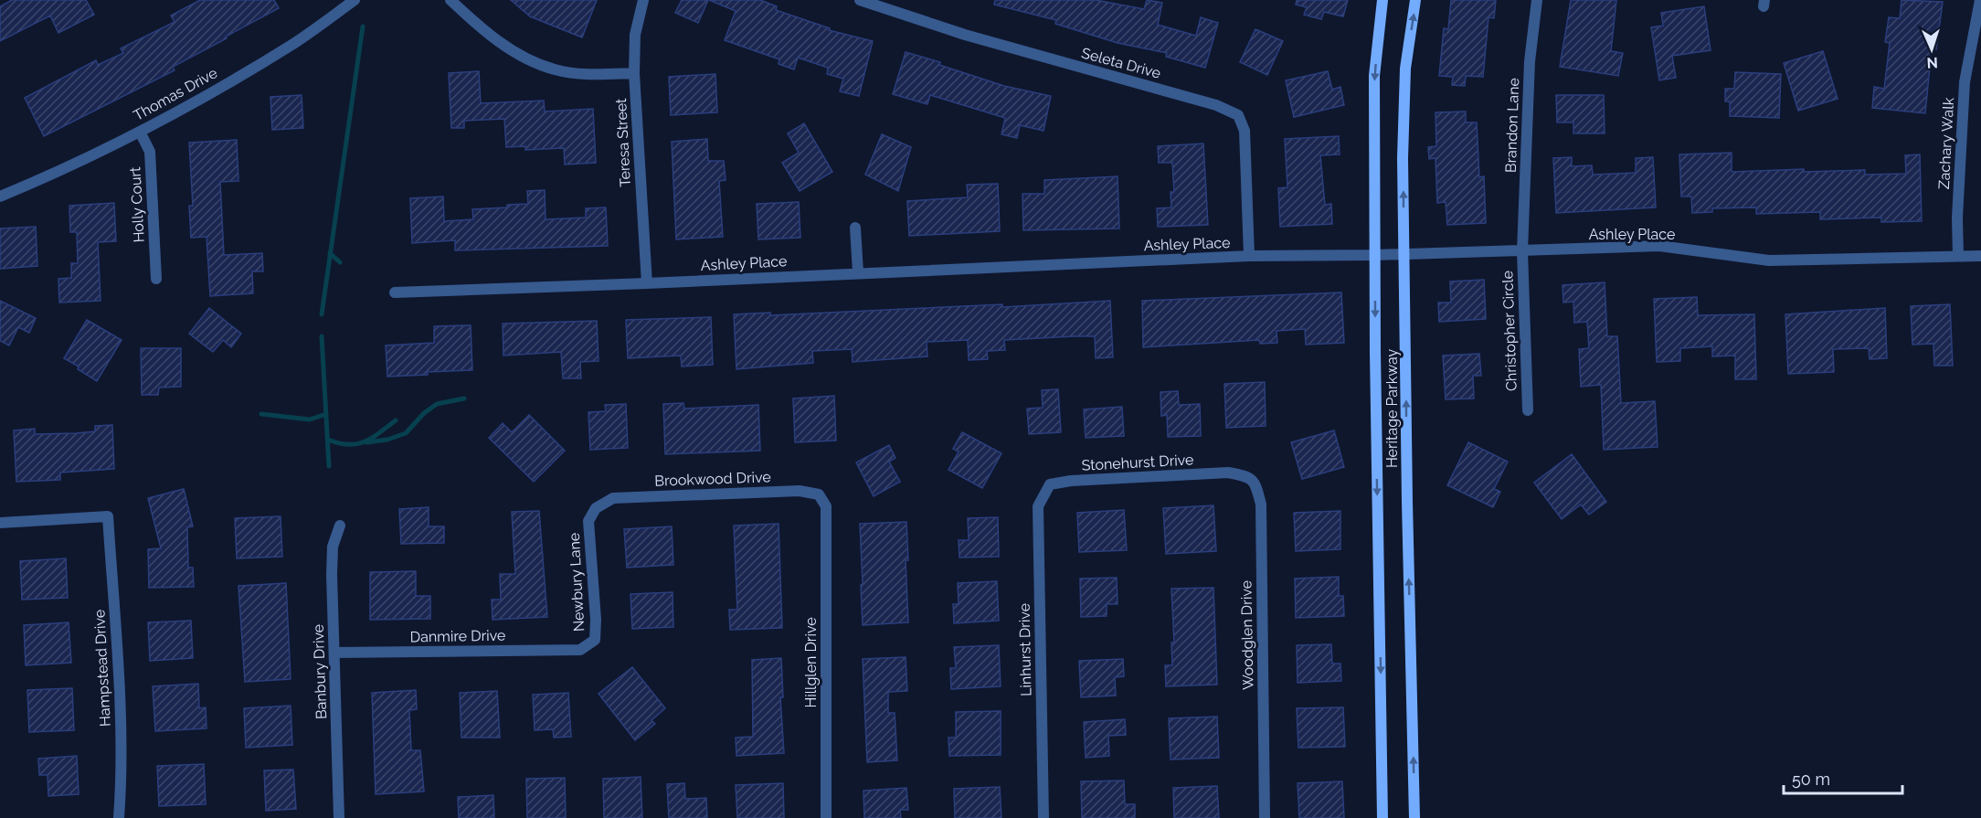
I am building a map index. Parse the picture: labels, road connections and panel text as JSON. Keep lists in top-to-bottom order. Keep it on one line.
{"streets":{"main road":["Heritage Parkway"],"street":["Seleta Drive","Thomas Drive","Brandon Lane","Teresa Street","Zachary Walk","Holly Court","Ashley Place","Christopher Circle","Stonehurst Drive","Brookwood Drive","Newbury Lane","Woodglen Drive","Danmire Drive","Linhurst Drive","Hillglen Drive","Hampstead Drive","Banbury Drive"]},"crossings":[["Seleta Drive","Ashley Place"],["Thomas Drive","Holly Court"],["Brandon Lane","Ashley Place"],["Brandon Lane","Christopher Circle"],["Teresa Street","Ashley Place"],["Zachary Walk","Ashley Place"],["Ashley Place","Christopher Circle"],["Ashley Place","Heritage Parkway"],["Stonehurst Drive","Woodglen Drive"],["Stonehurst Drive","Linhurst Drive"],["Brookwood Drive","Newbury Lane"],["Brookwood Drive","Hillglen Drive"],["Newbury Lane","Danmire Drive"],["Danmire Drive","Banbury Drive"]],"scale_bar":"50 m","north":"bottom"}
